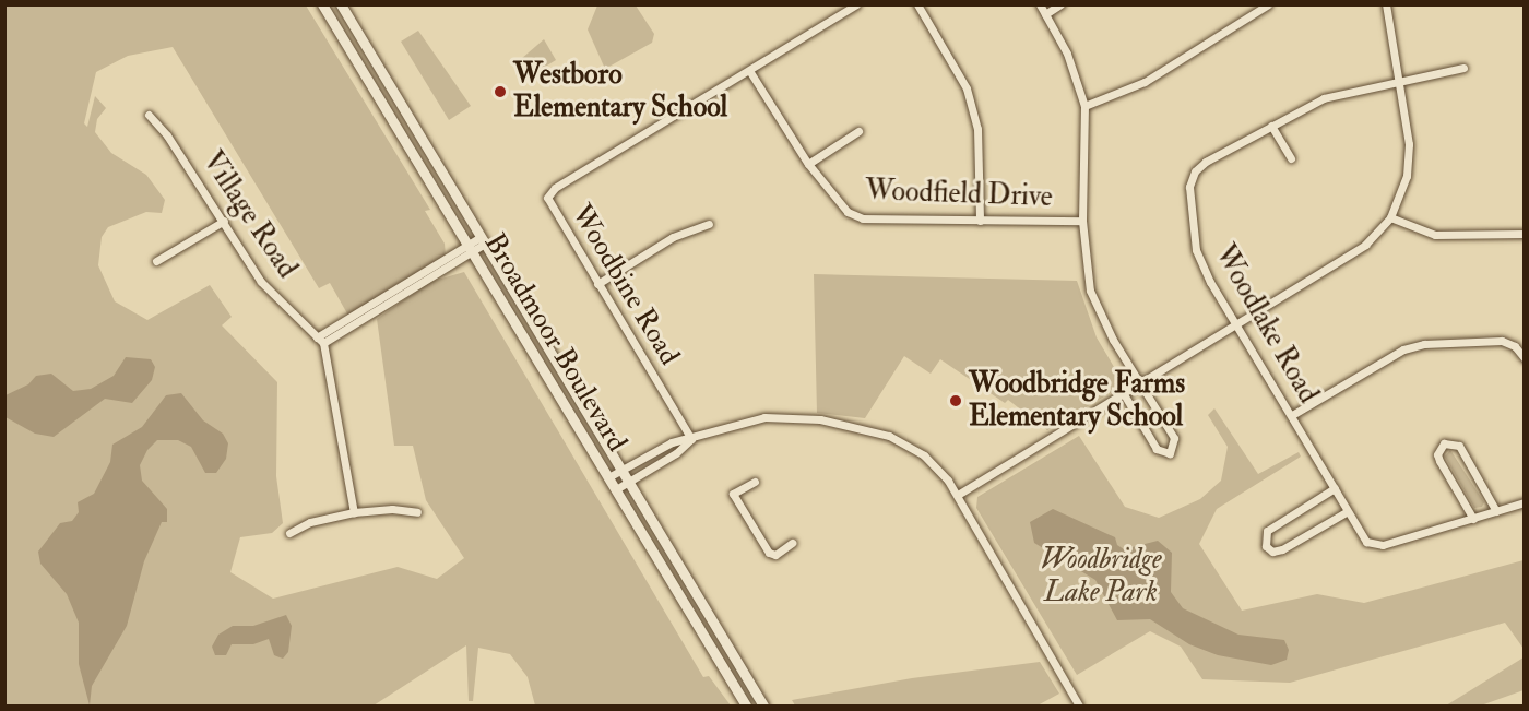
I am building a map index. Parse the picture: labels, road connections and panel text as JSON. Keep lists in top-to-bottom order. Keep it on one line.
{"streets":{"main road":["Broadmoor Boulevard"],"street":["Woodfield Drive","Village Road","Woodbine Road","Woodlake Road"]},"crossings":[["Woodfield Drive","Woodbine Road"]],"parks":["Woodbridge Lake Park"],"places":["Westboro Elementary School","Woodbridge Farms Elementary School"]}
